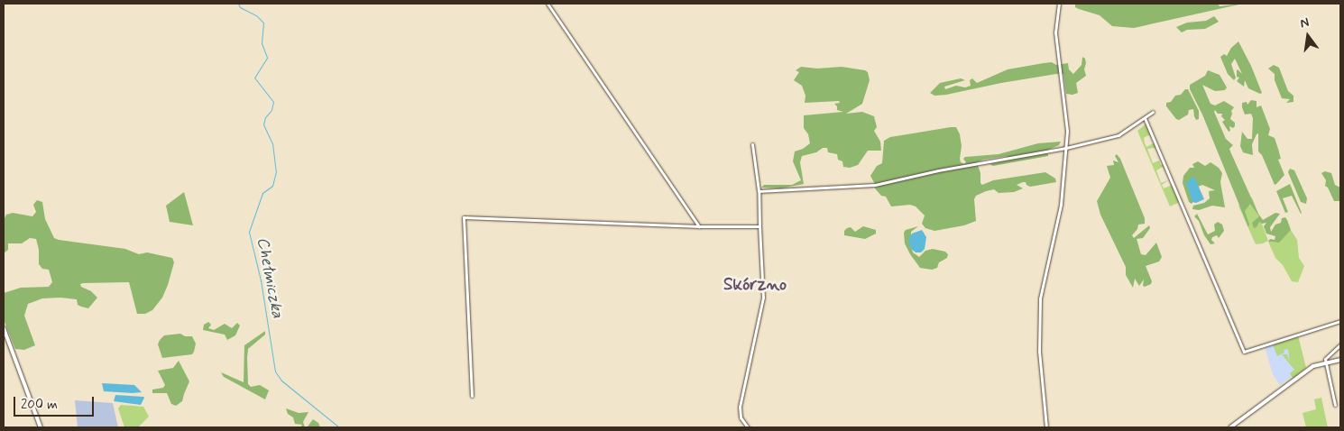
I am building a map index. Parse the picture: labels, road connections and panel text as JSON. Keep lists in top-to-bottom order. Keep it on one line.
{"districts":["Skórzno"],"water":["Chełmiczka"],"scale_bar":"200 m","north":"top"}
